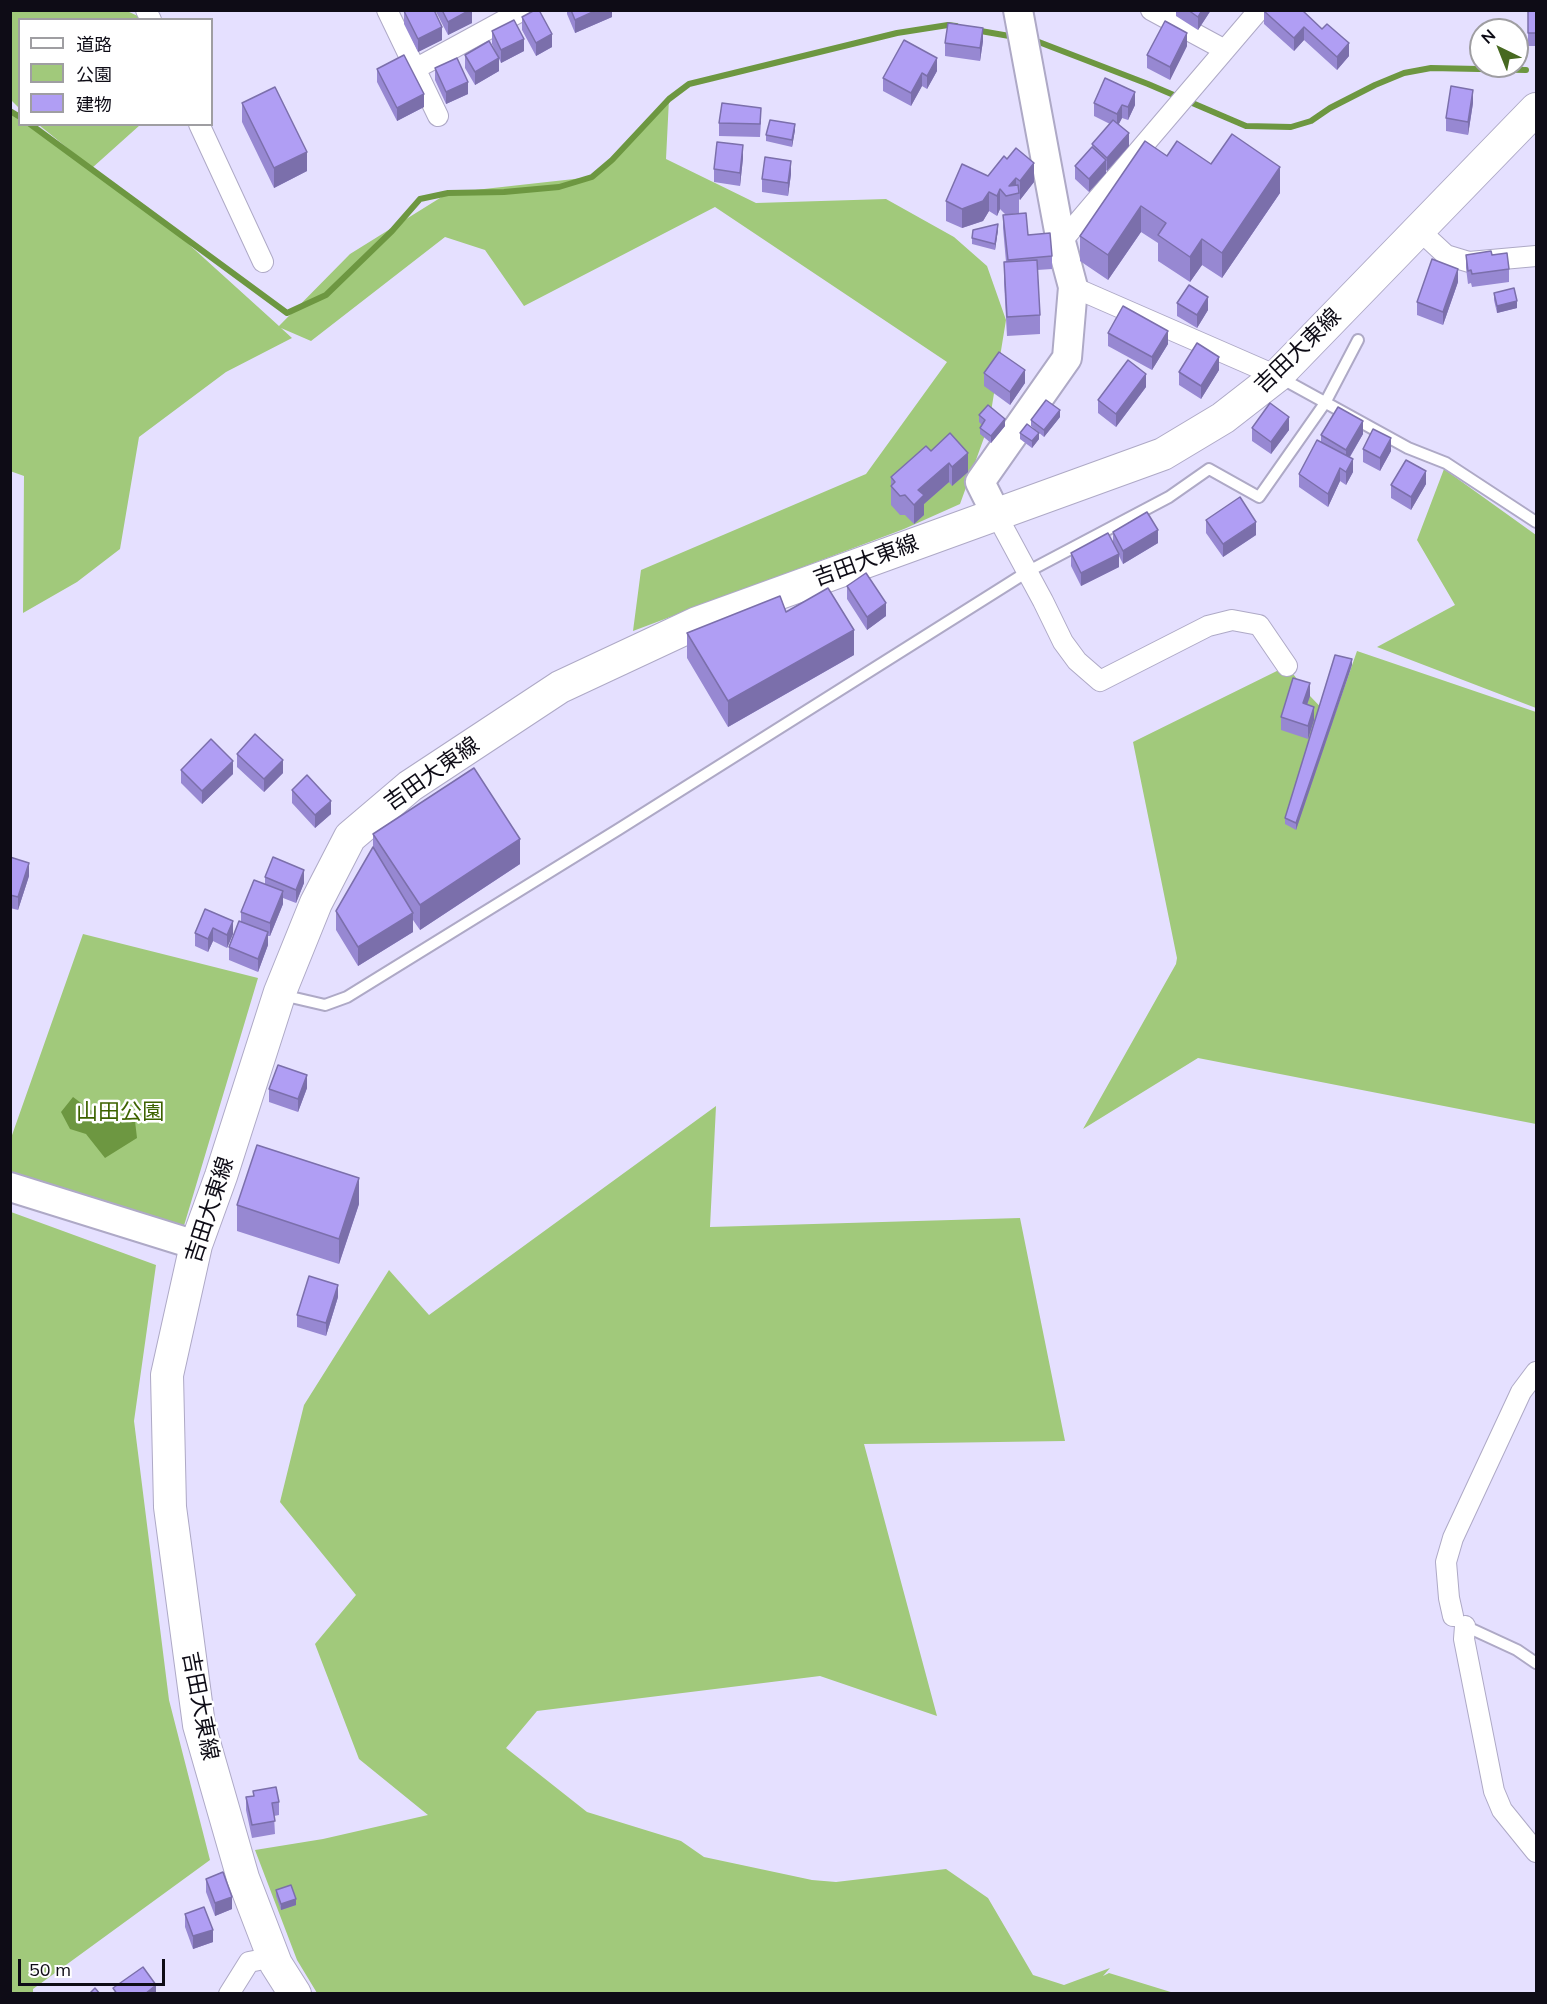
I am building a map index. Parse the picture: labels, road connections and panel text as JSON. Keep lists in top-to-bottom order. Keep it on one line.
{"streets":{"main road":["吉田大東線"]},"parks":["山田公園"],"legend":["道路","公園","建物"],"scale_bar":"50 m","north":"top left"}
